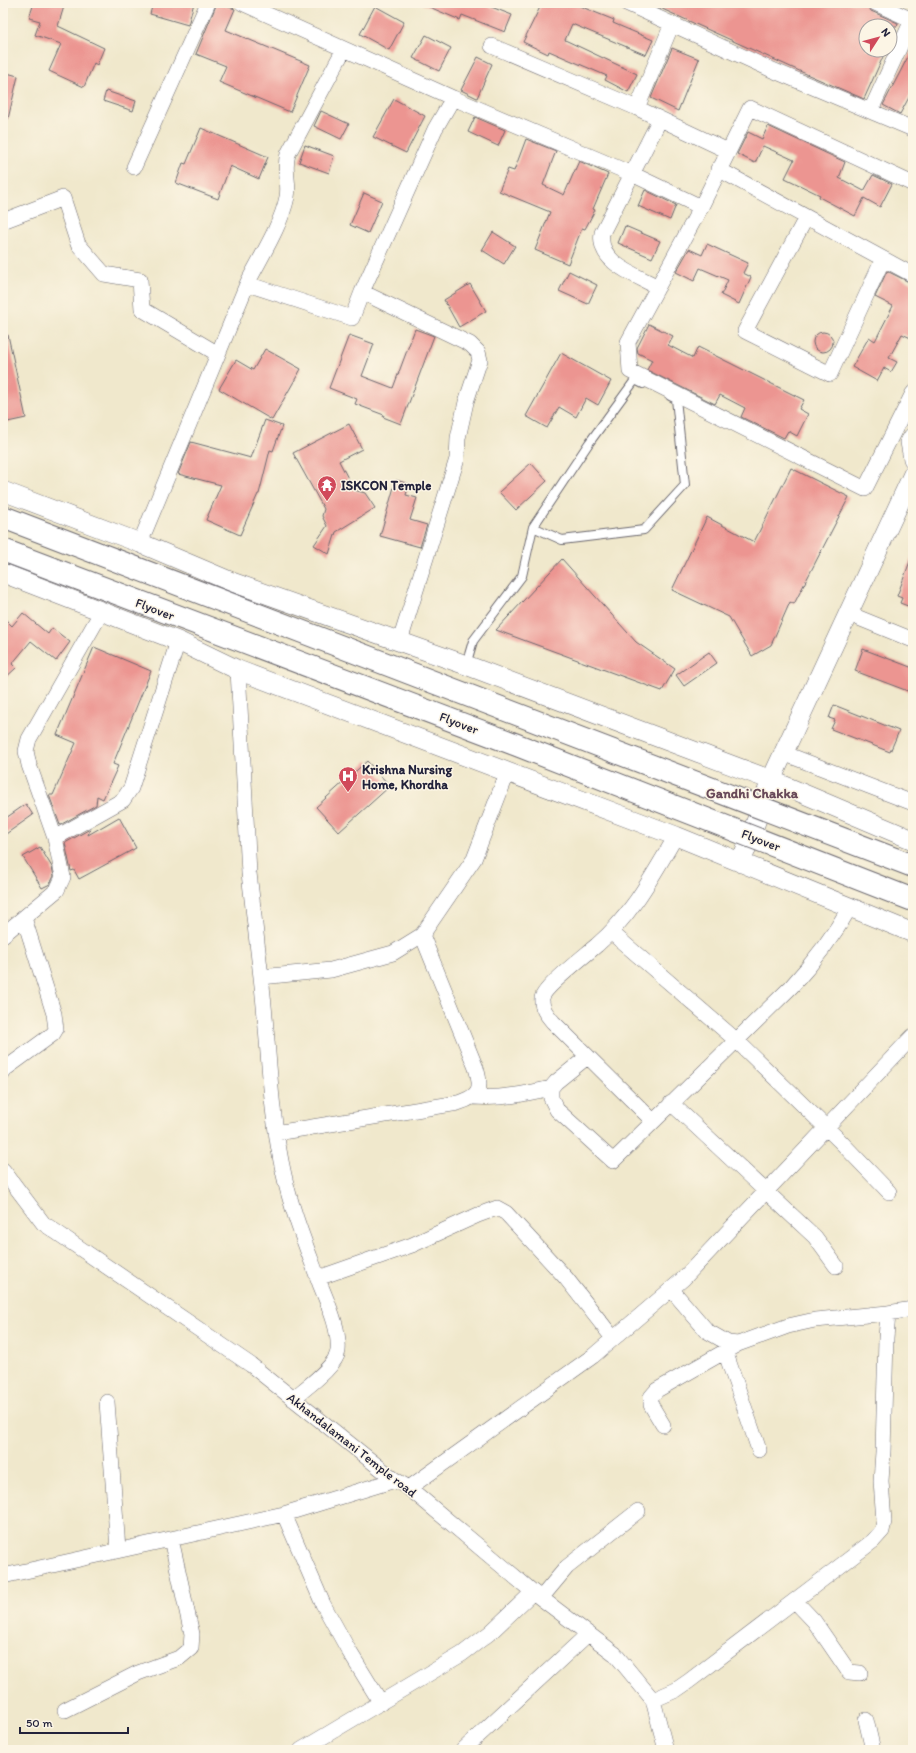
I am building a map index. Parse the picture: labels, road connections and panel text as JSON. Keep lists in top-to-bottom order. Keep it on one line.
{"streets":{"highway":["Flyover"],"street":["Akhandalamani Temple road"]},"districts":["Gandhi Chakka"],"places":{"temple":["ISKCON Temple"],"hospital":["Krishna Nursing Home, Khordha"]},"scale_bar":"50 m","north":"top right"}
